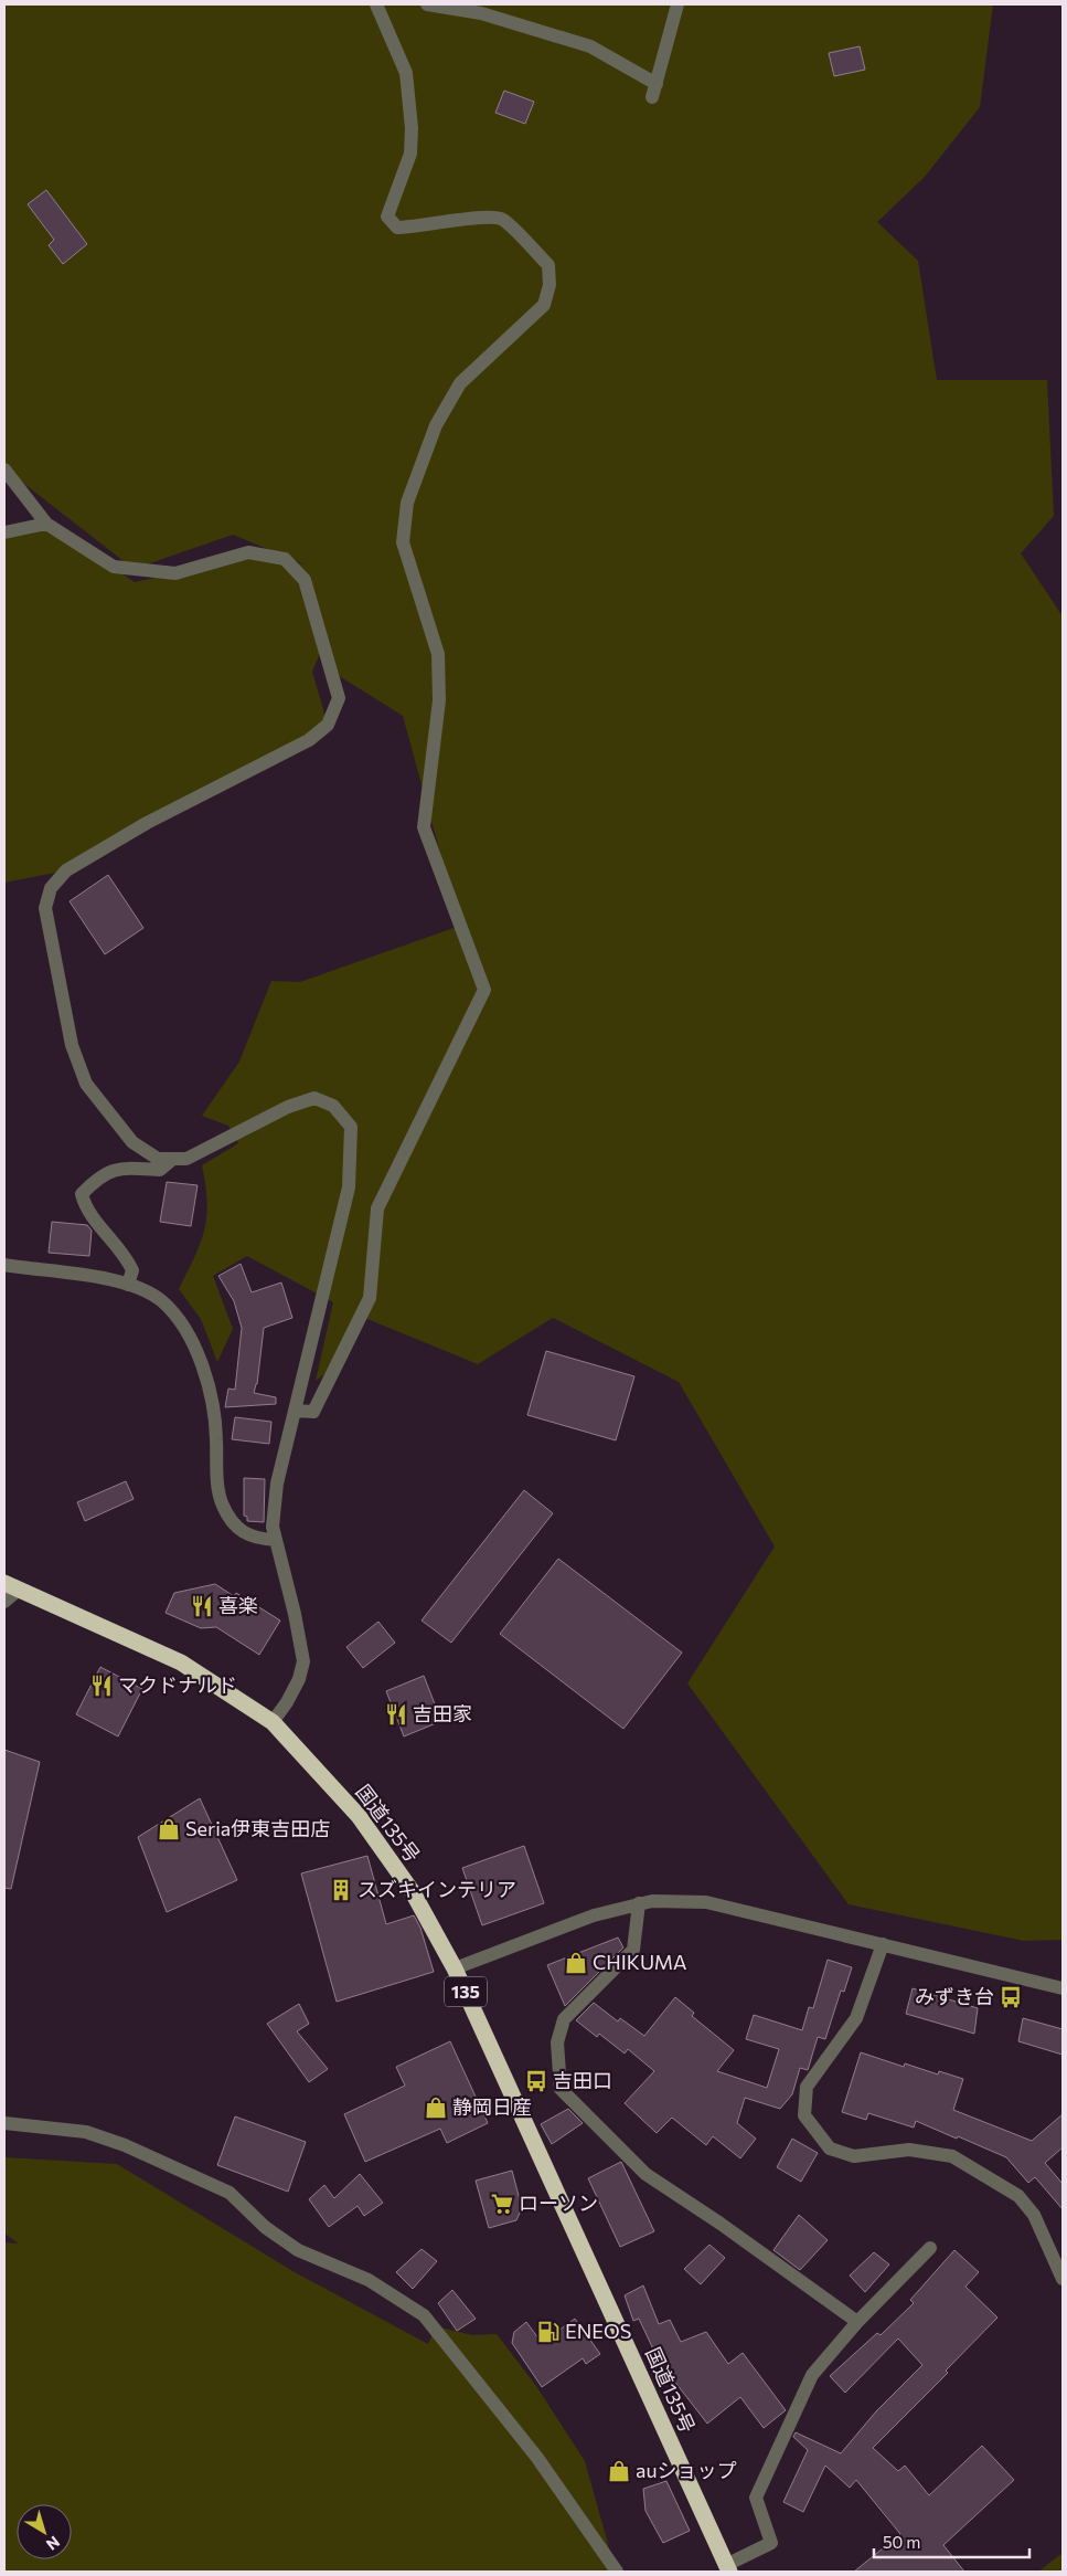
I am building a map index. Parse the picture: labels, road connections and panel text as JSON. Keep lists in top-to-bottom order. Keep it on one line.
{"streets":{"highway":["国道135号","135"]},"places":{"restaurant":["喜楽","マクドナルド","吉田家"],"shop":["Seria伊東吉田店","CHIKUMA","静岡日産","auショップ"],"building":["スズキインテリア"],"bus stop":["みずき台","吉田口"],"supermarket":["ローソン"],"fuel station":["ENEOS"]},"scale_bar":"50 m","north":"bottom right"}
